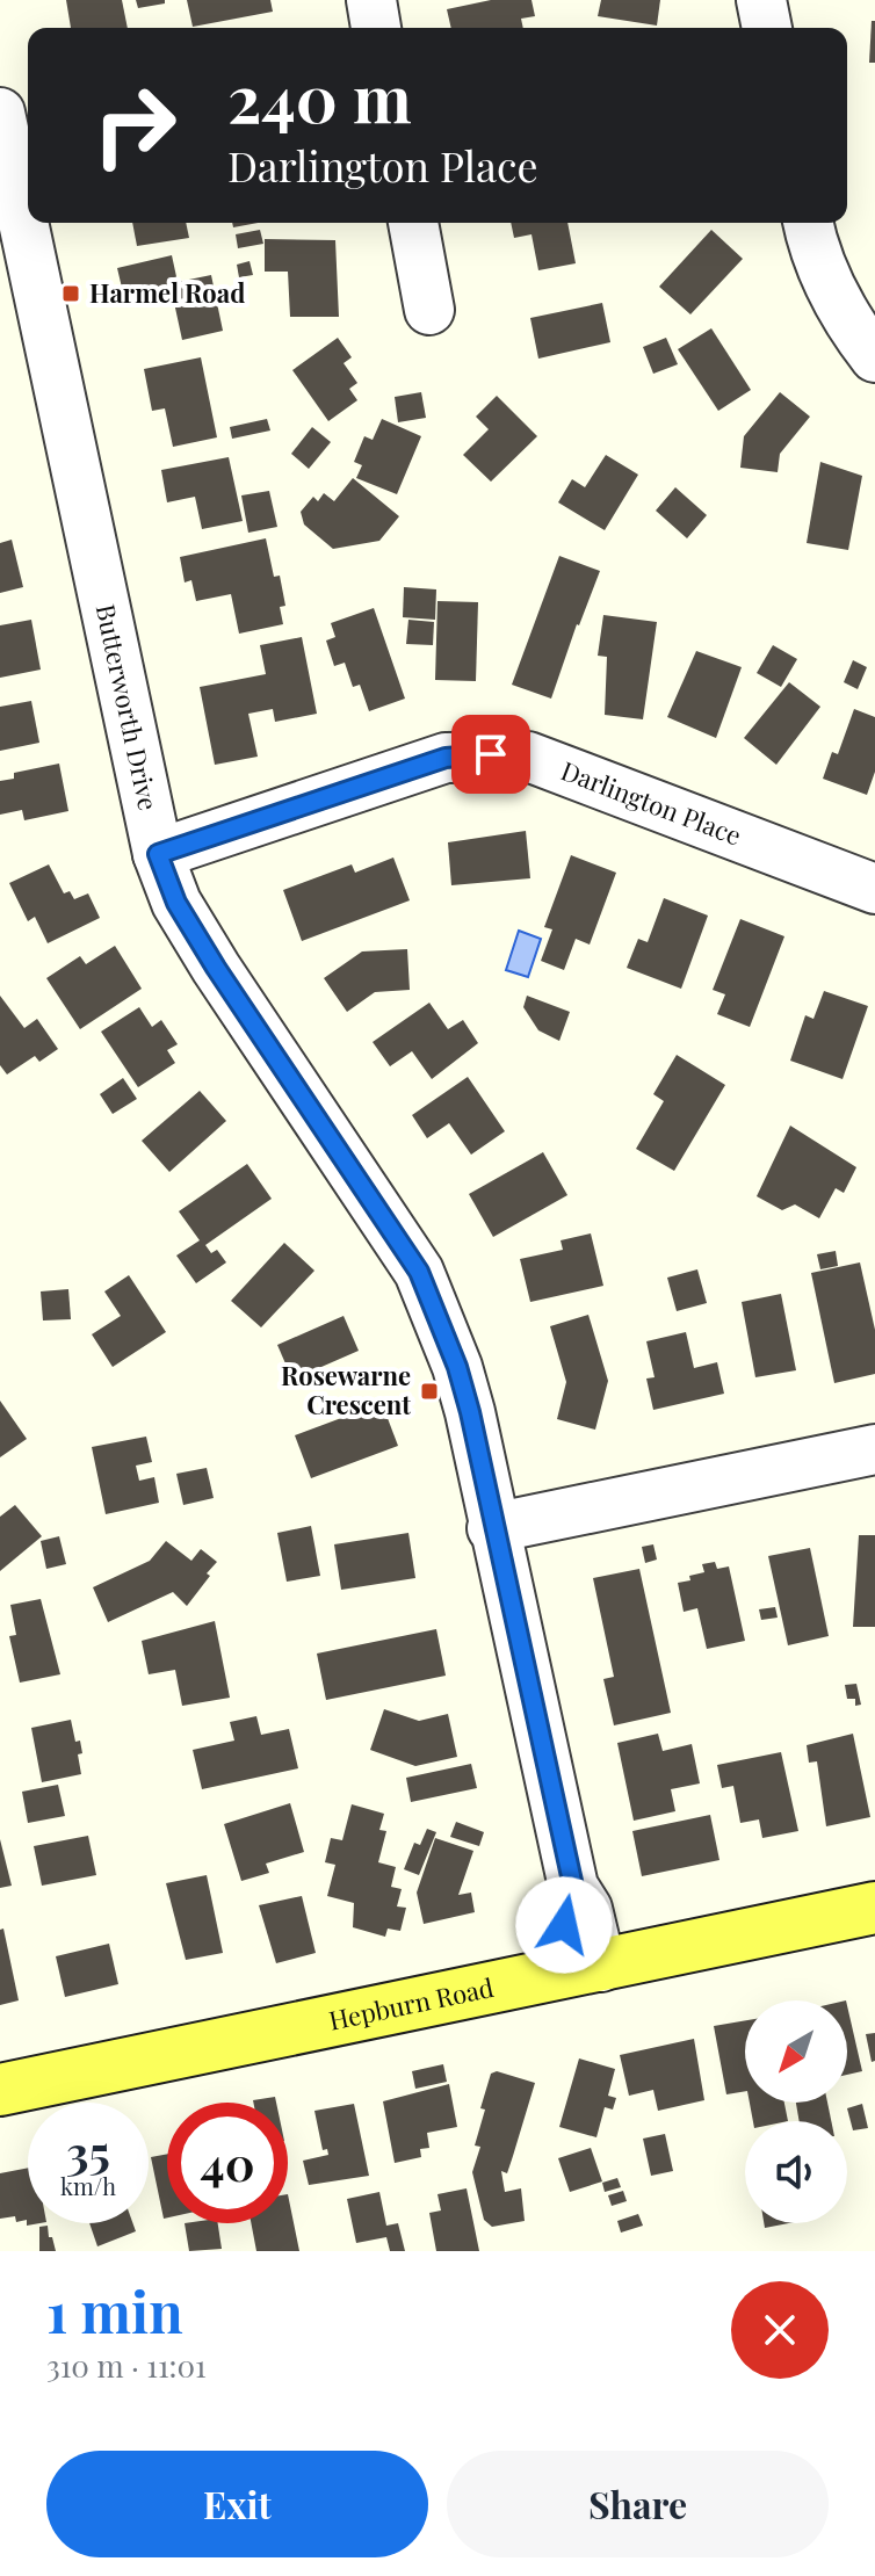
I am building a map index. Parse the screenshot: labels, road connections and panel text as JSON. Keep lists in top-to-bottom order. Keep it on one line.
{"streets":{"main road":["Hepburn Road"],"street":["Butterworth Drive","Darlington Place"]},"crossings":[["Butterworth Drive","Darlington Place"],["Butterworth Drive","Hepburn Road"]],"places":{"transit":["Harmel Road","Rosewarne Crescent"]},"north":"bottom left","page":{"turn":["240 m","Darlington Place"],"speed":"35 km/h","limit":"40","heading":["1 min","310 m · 11:01"],"buttons":["Exit","Share"]}}
